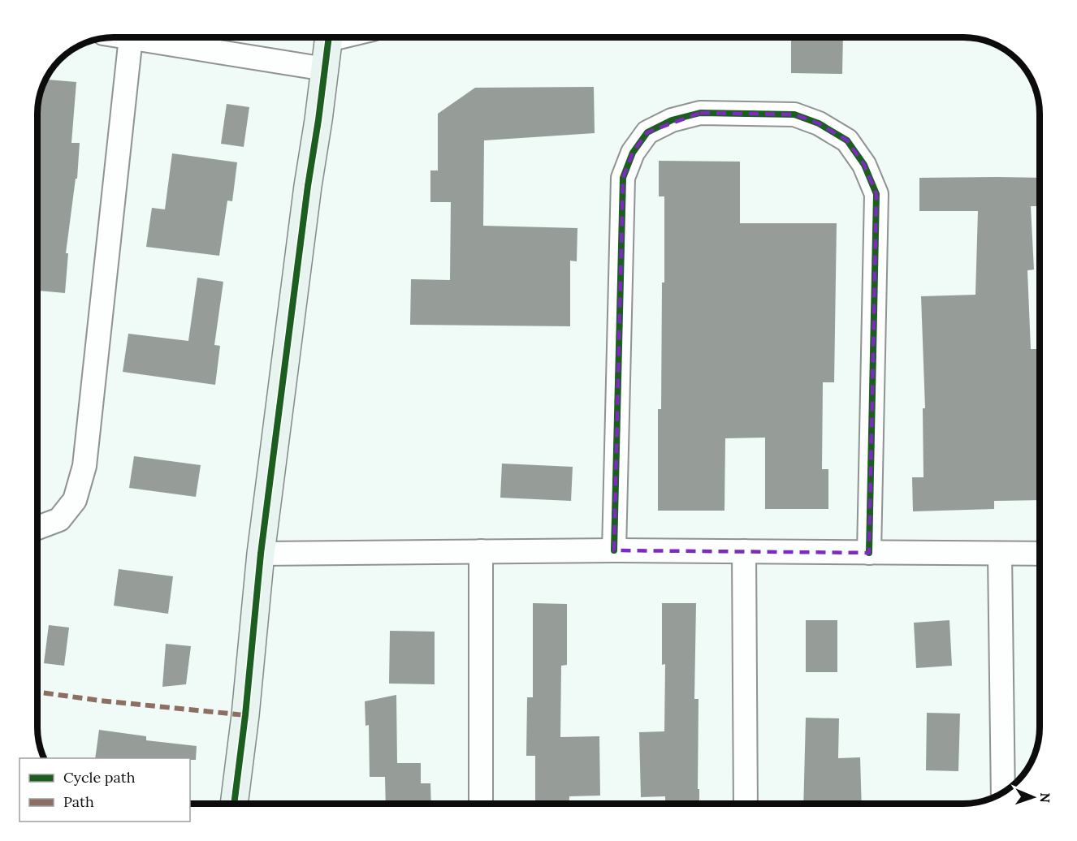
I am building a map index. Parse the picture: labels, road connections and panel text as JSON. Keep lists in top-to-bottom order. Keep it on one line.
{"legend":["Cycle path","Path"],"north":"right"}
